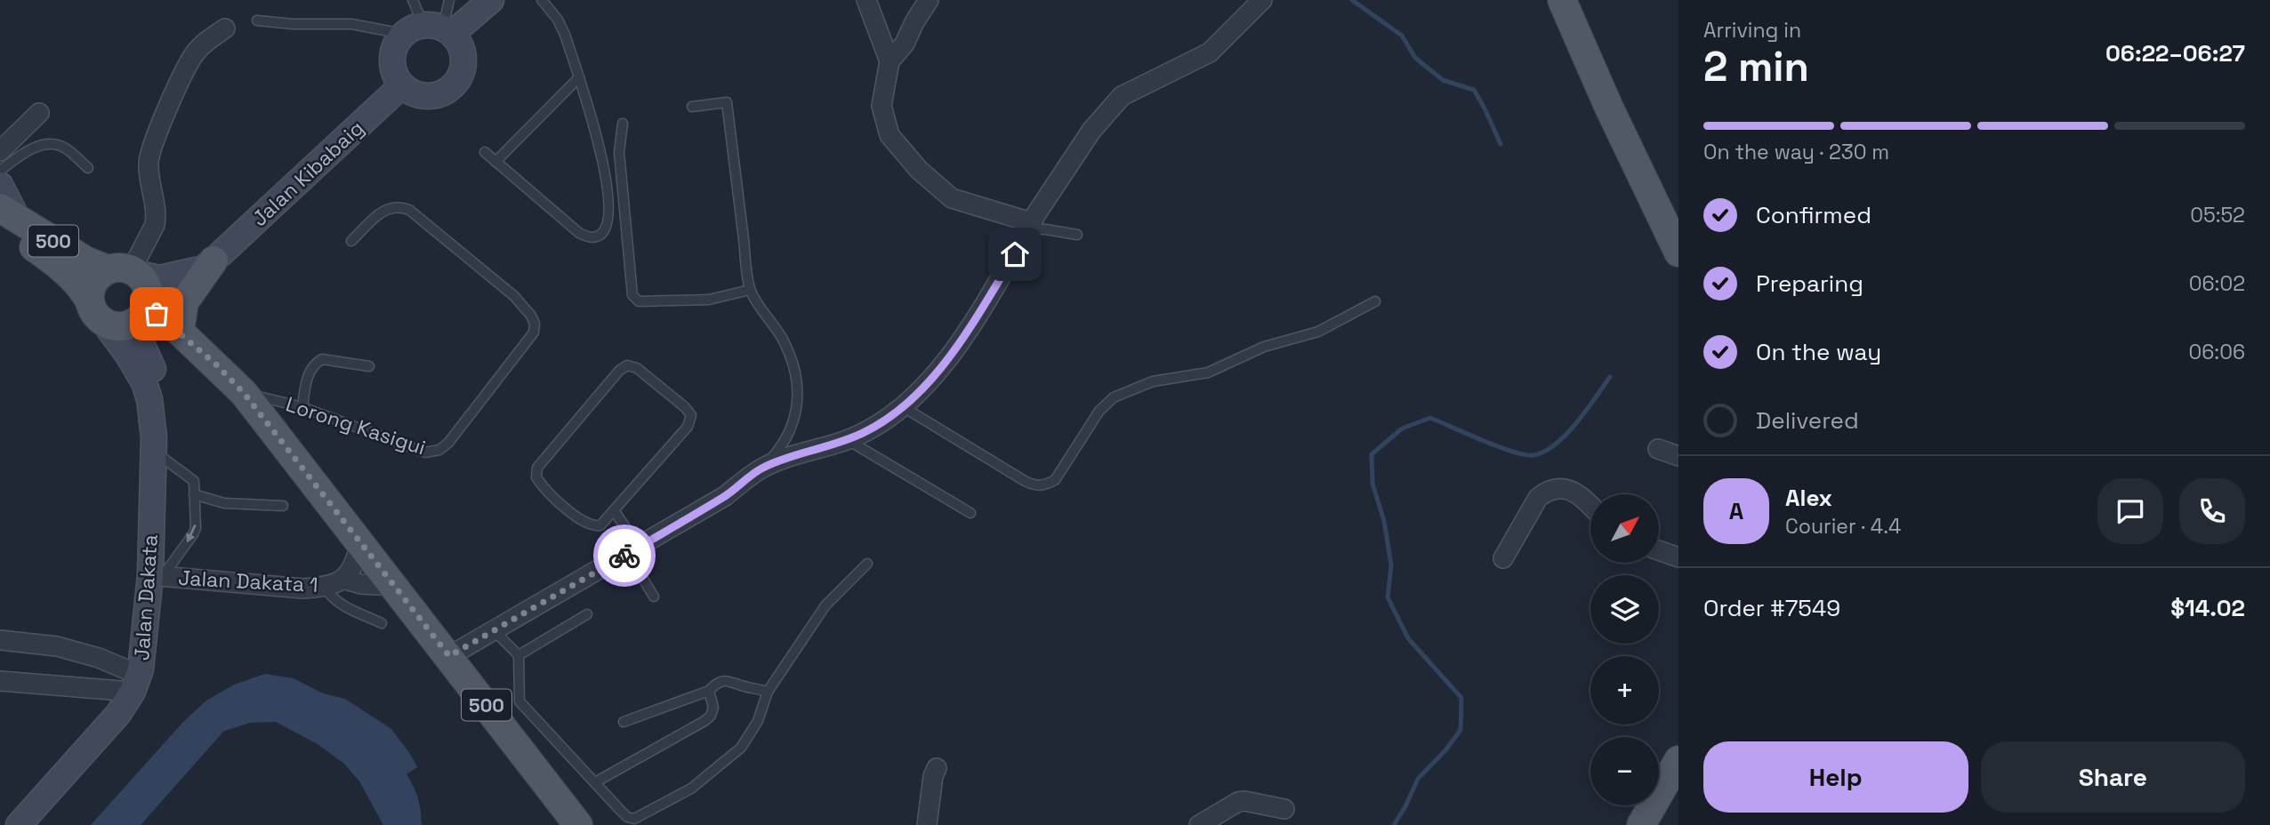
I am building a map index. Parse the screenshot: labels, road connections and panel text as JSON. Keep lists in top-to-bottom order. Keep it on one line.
{"streets":{"main road":["500"],"street":["Jalan Kibabaig","Jalan Dakata 1","Jalan Dakata"],"lane":["Lorong Kasigui"]},"crossings":[["Jalan Kibabaig","500"],["Jalan Kibabaig","Jalan Dakata"],["500","Lorong Kasigui"],["500","Jalan Dakata 1"],["500","Jalan Dakata"],["Jalan Dakata 1","Jalan Dakata"]],"north":"top right","page":{"heading":["2 min","Arriving in","06:22–06:27"],"panel":["Alex","Courier · 4.4","Order #7549","$14.02"],"bar":"On the way · 230 m","list":[["Confirmed","05:52"],["Preparing","06:02"],["On the way","06:06"],"Delivered"],"round":"A","map_buttons":["+","−"],"buttons":["Help","Share"]}}
